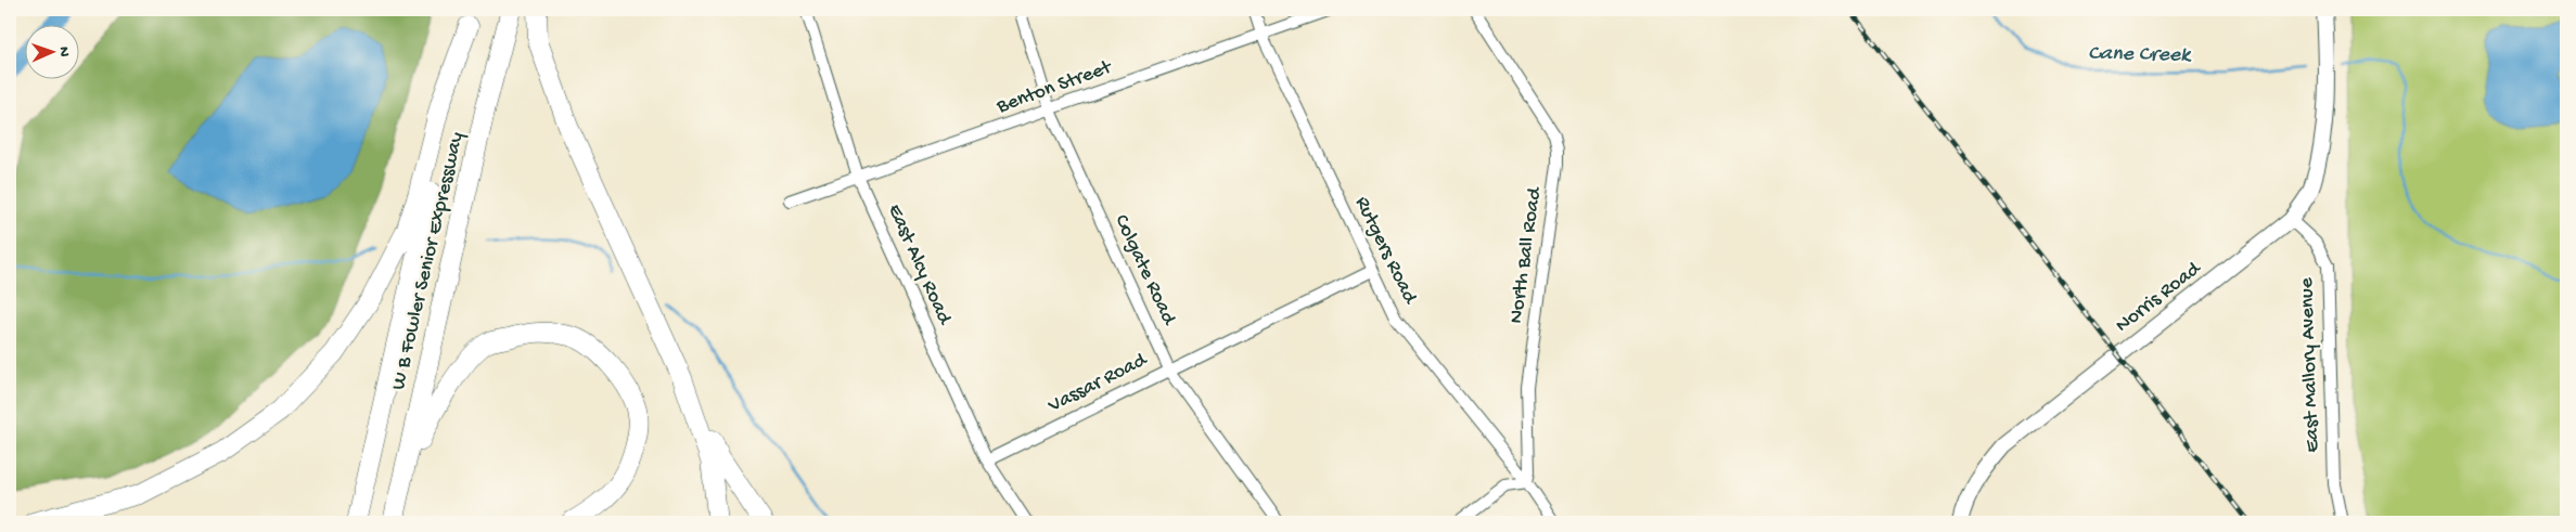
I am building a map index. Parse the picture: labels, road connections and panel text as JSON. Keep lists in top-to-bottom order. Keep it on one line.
{"streets":{"highway":["W B Fowler Senior Expressway"],"main road":["Norris Road"],"street":["Benton Street","Rutgers Road","North Ball Road","East Alcy Road","Colgate Road","East Mallory Avenue","Vassar Road"]},"crossings":[["Benton Street","Rutgers Road"],["Benton Street","East Alcy Road"],["Benton Street","Colgate Road"],["Rutgers Road","North Ball Road"],["Rutgers Road","Vassar Road"],["East Alcy Road","Vassar Road"],["Colgate Road","Vassar Road"],["Norris Road","East Mallory Avenue"]],"water":["Cane Creek"],"north":"right"}
